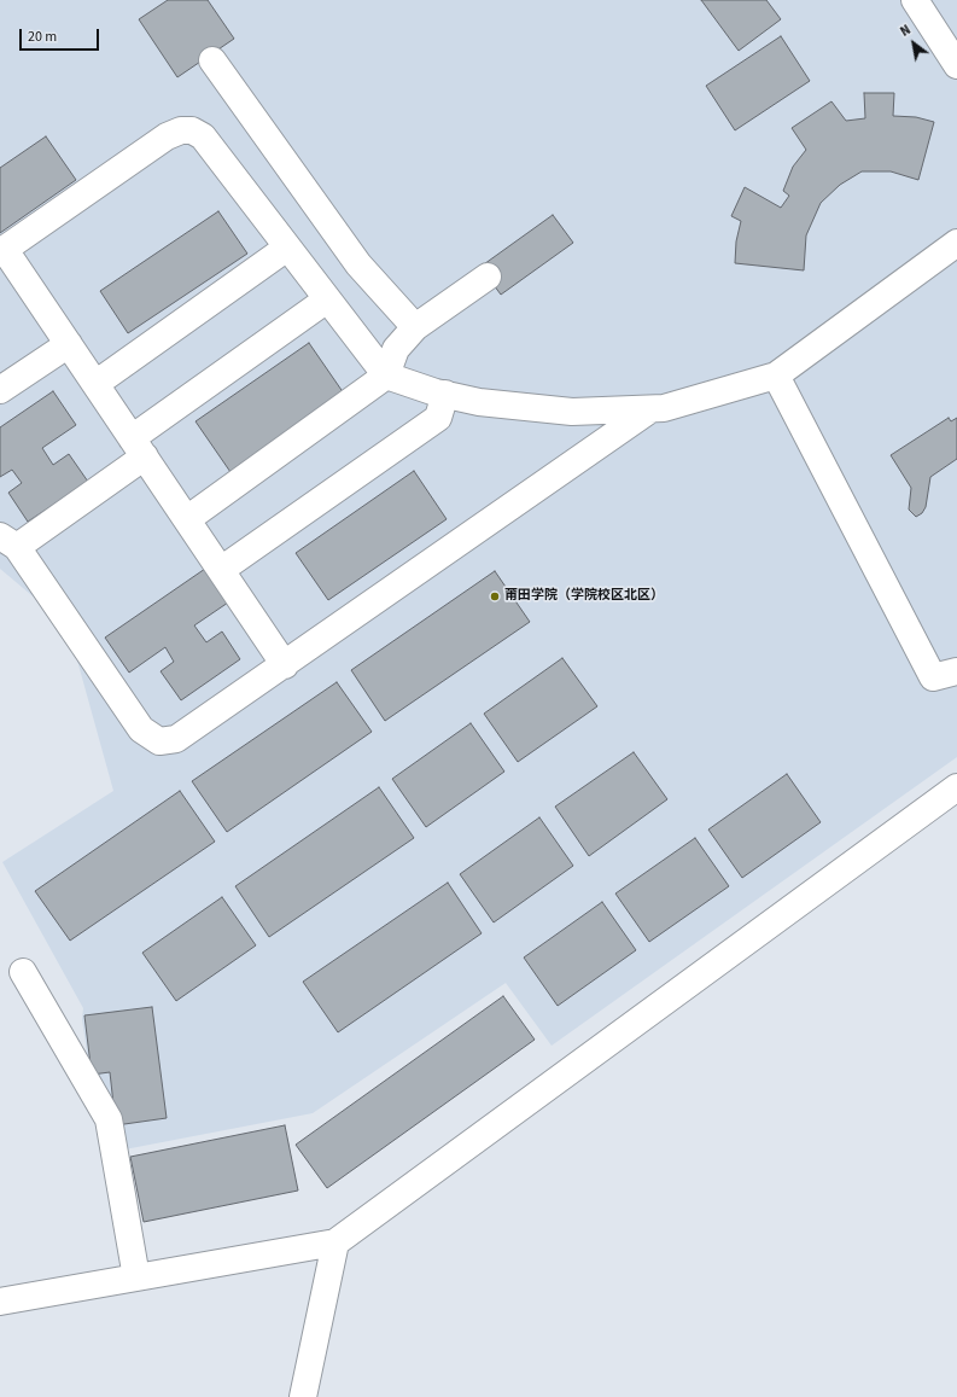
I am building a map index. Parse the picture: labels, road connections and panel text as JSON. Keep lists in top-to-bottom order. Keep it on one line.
{"places":["莆田学院（学院校区北区）"],"scale_bar":"20 m","north":"top left"}
